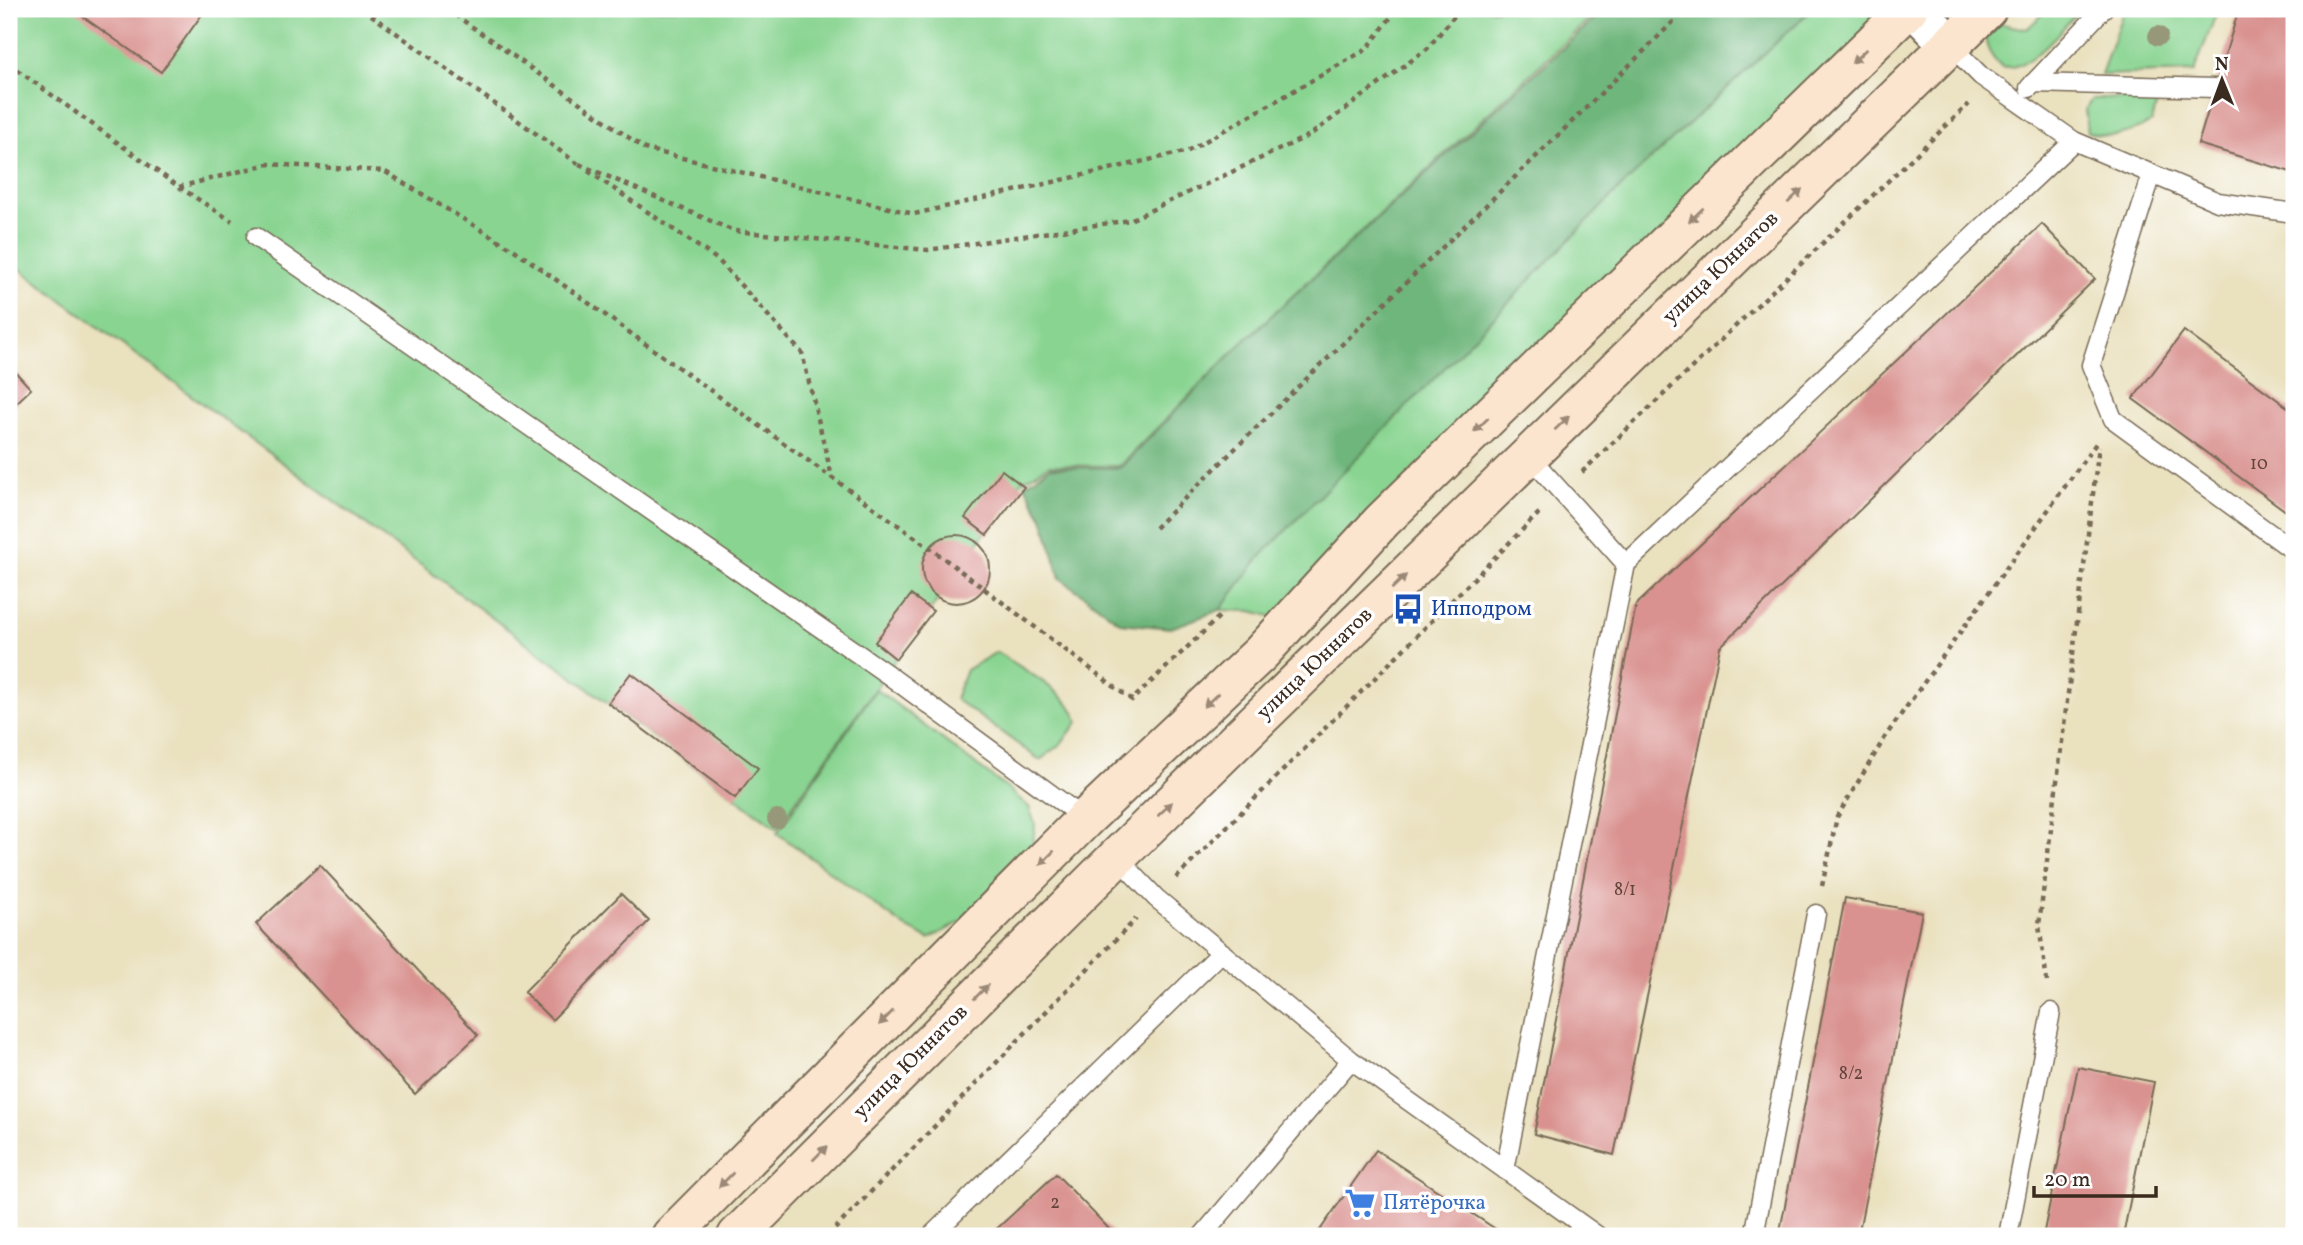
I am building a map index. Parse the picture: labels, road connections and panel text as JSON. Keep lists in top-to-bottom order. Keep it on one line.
{"streets":{"main road":["улица Юннатов"]},"places":{"bus stop":["Ипподром"],"supermarket":["Пятёрочка"]},"house_numbers":["10","8/1","8/2","2"],"scale_bar":"20 m","north":"top"}
